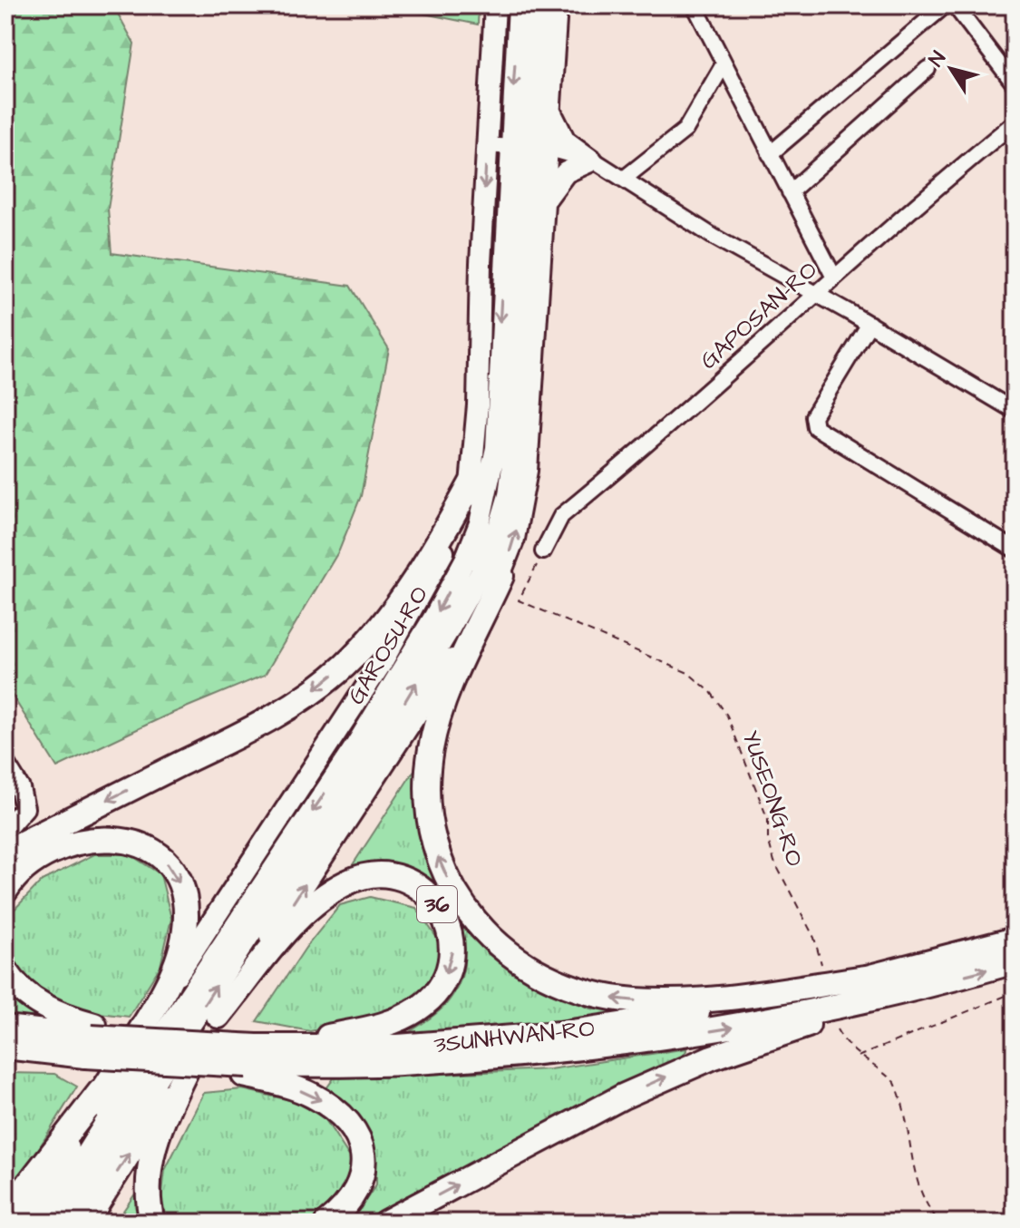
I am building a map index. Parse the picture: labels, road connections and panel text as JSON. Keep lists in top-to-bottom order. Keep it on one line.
{"streets":{"highway":["36","3SUNHWAN-RO"],"main road":["GAROSU-RO"],"street":["GAPOSAN-RO"],"path":["YUSEONG-RO"]},"crossings":[["GAPOSAN-RO","YUSEONG-RO"],["GAROSU-RO","36"],["36","3SUNHWAN-RO"]],"north":"top left"}
